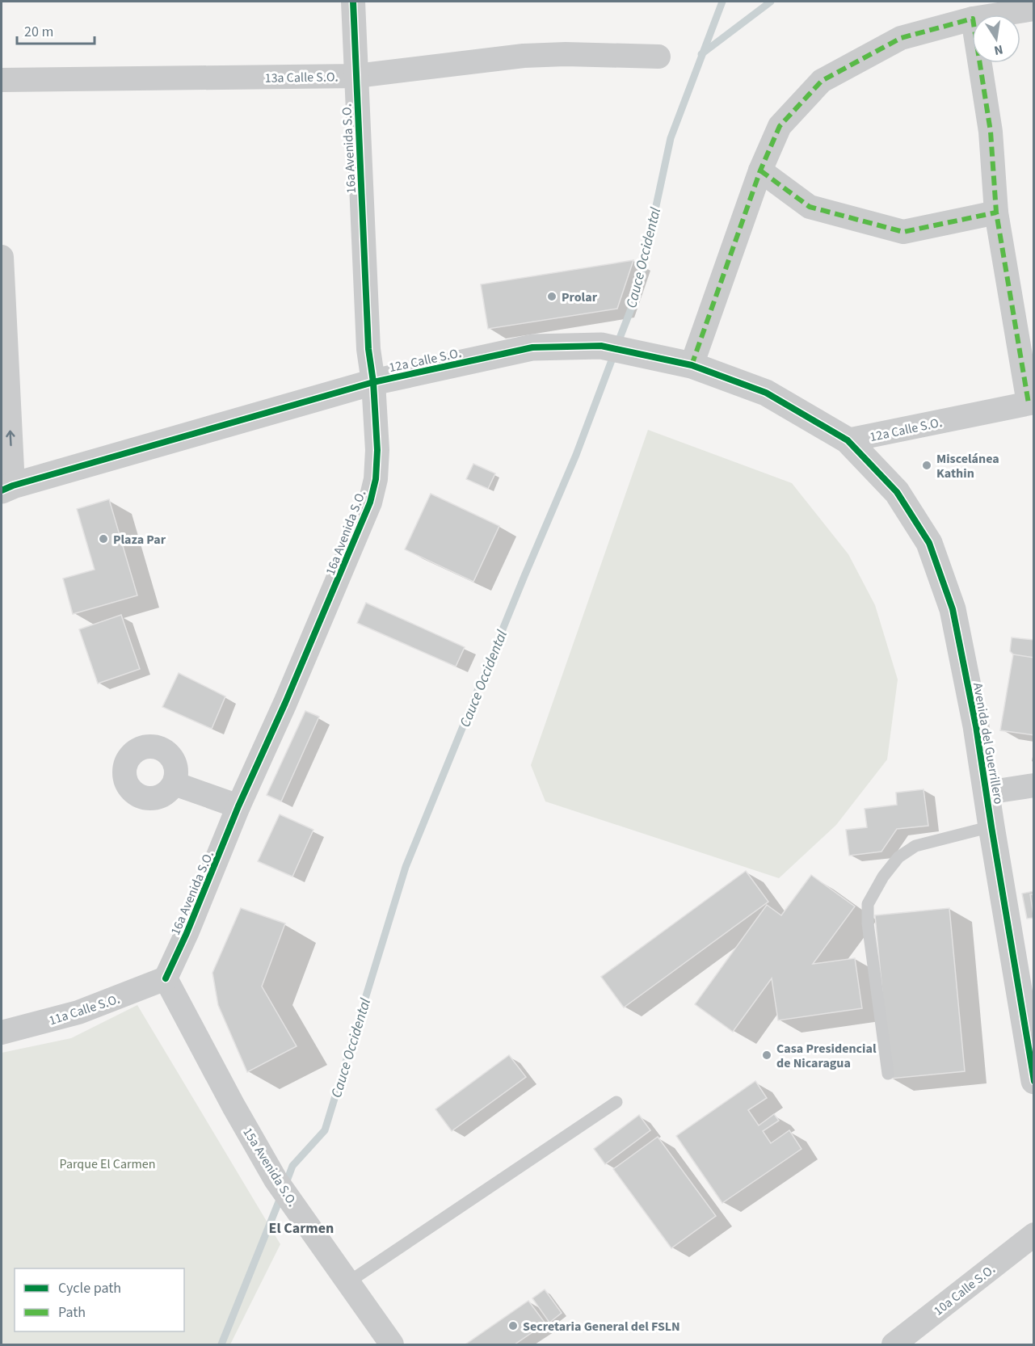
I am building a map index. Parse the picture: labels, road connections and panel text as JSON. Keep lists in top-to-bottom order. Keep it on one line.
{"streets":{"street":["13a Calle S.O.","16a Avenida S.O.","12a Calle S.O.","Avenida del Guerrillero","11a Calle S.O.","15a Avenida S.O.","10a Calle S.O."]},"crossings":[["13a Calle S.O.","16a Avenida S.O."],["16a Avenida S.O.","12a Calle S.O."],["16a Avenida S.O.","11a Calle S.O."],["16a Avenida S.O.","15a Avenida S.O."],["12a Calle S.O.","Avenida del Guerrillero"],["11a Calle S.O.","15a Avenida S.O."]],"districts":["El Carmen"],"water":["Cauce Occidental"],"parks":["Parque El Carmen"],"places":["Prolar","Miscelánea Kathin","Plaza Par","Casa Presidencial de Nicaragua","Secretaria General del FSLN"],"legend":["Cycle path","Path"],"scale_bar":"20 m","north":"bottom"}
